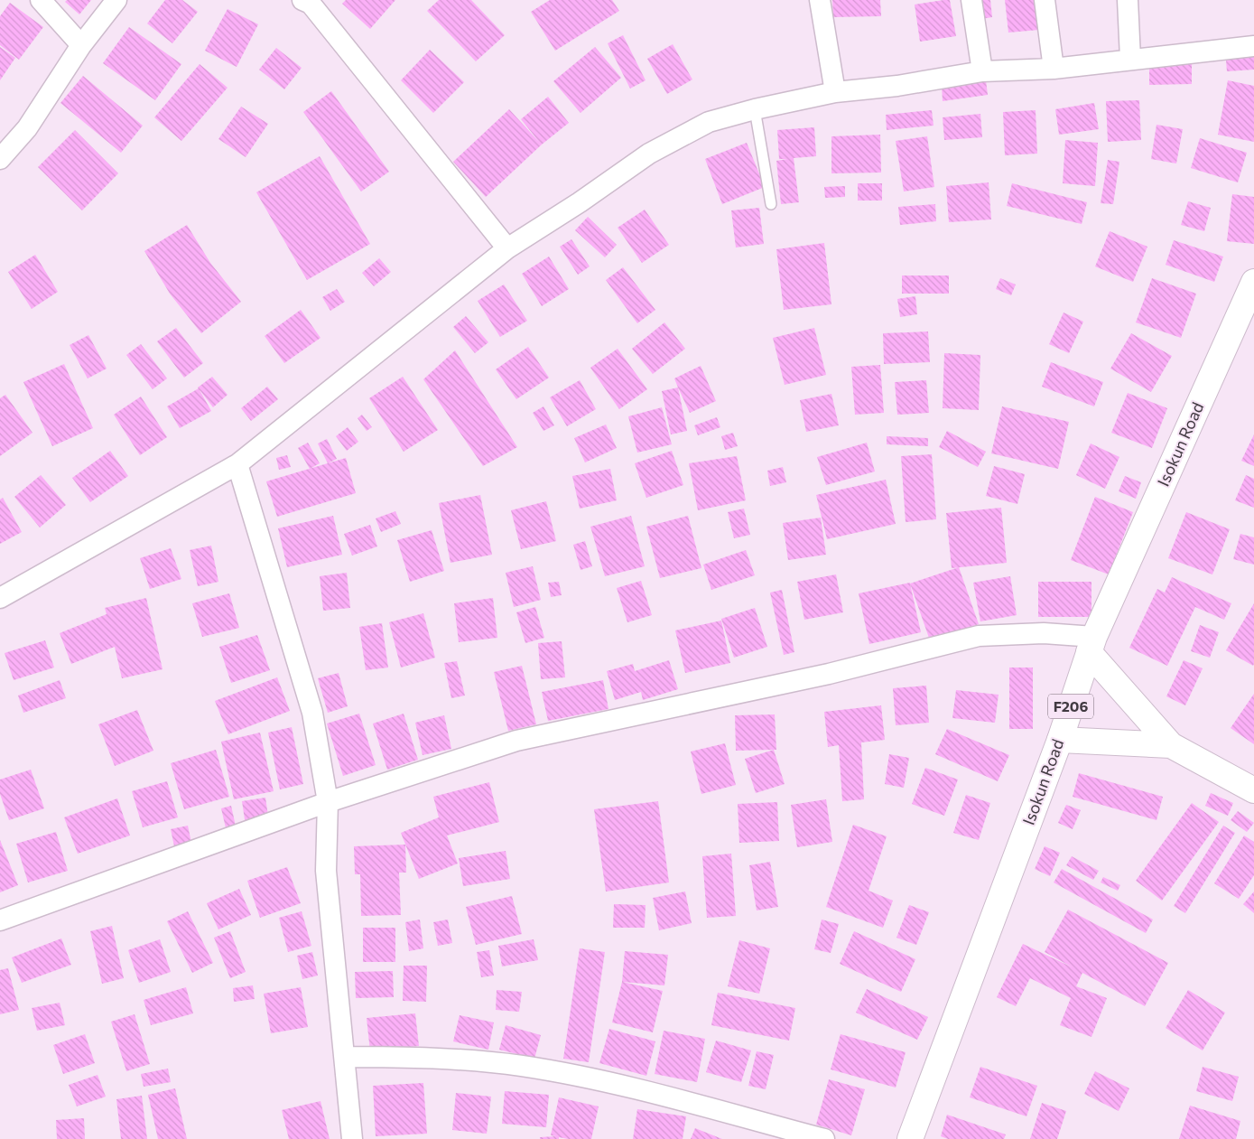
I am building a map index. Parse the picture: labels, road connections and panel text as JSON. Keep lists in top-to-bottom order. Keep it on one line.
{"streets":{"main road":["Isokun Road","F206"]}}
